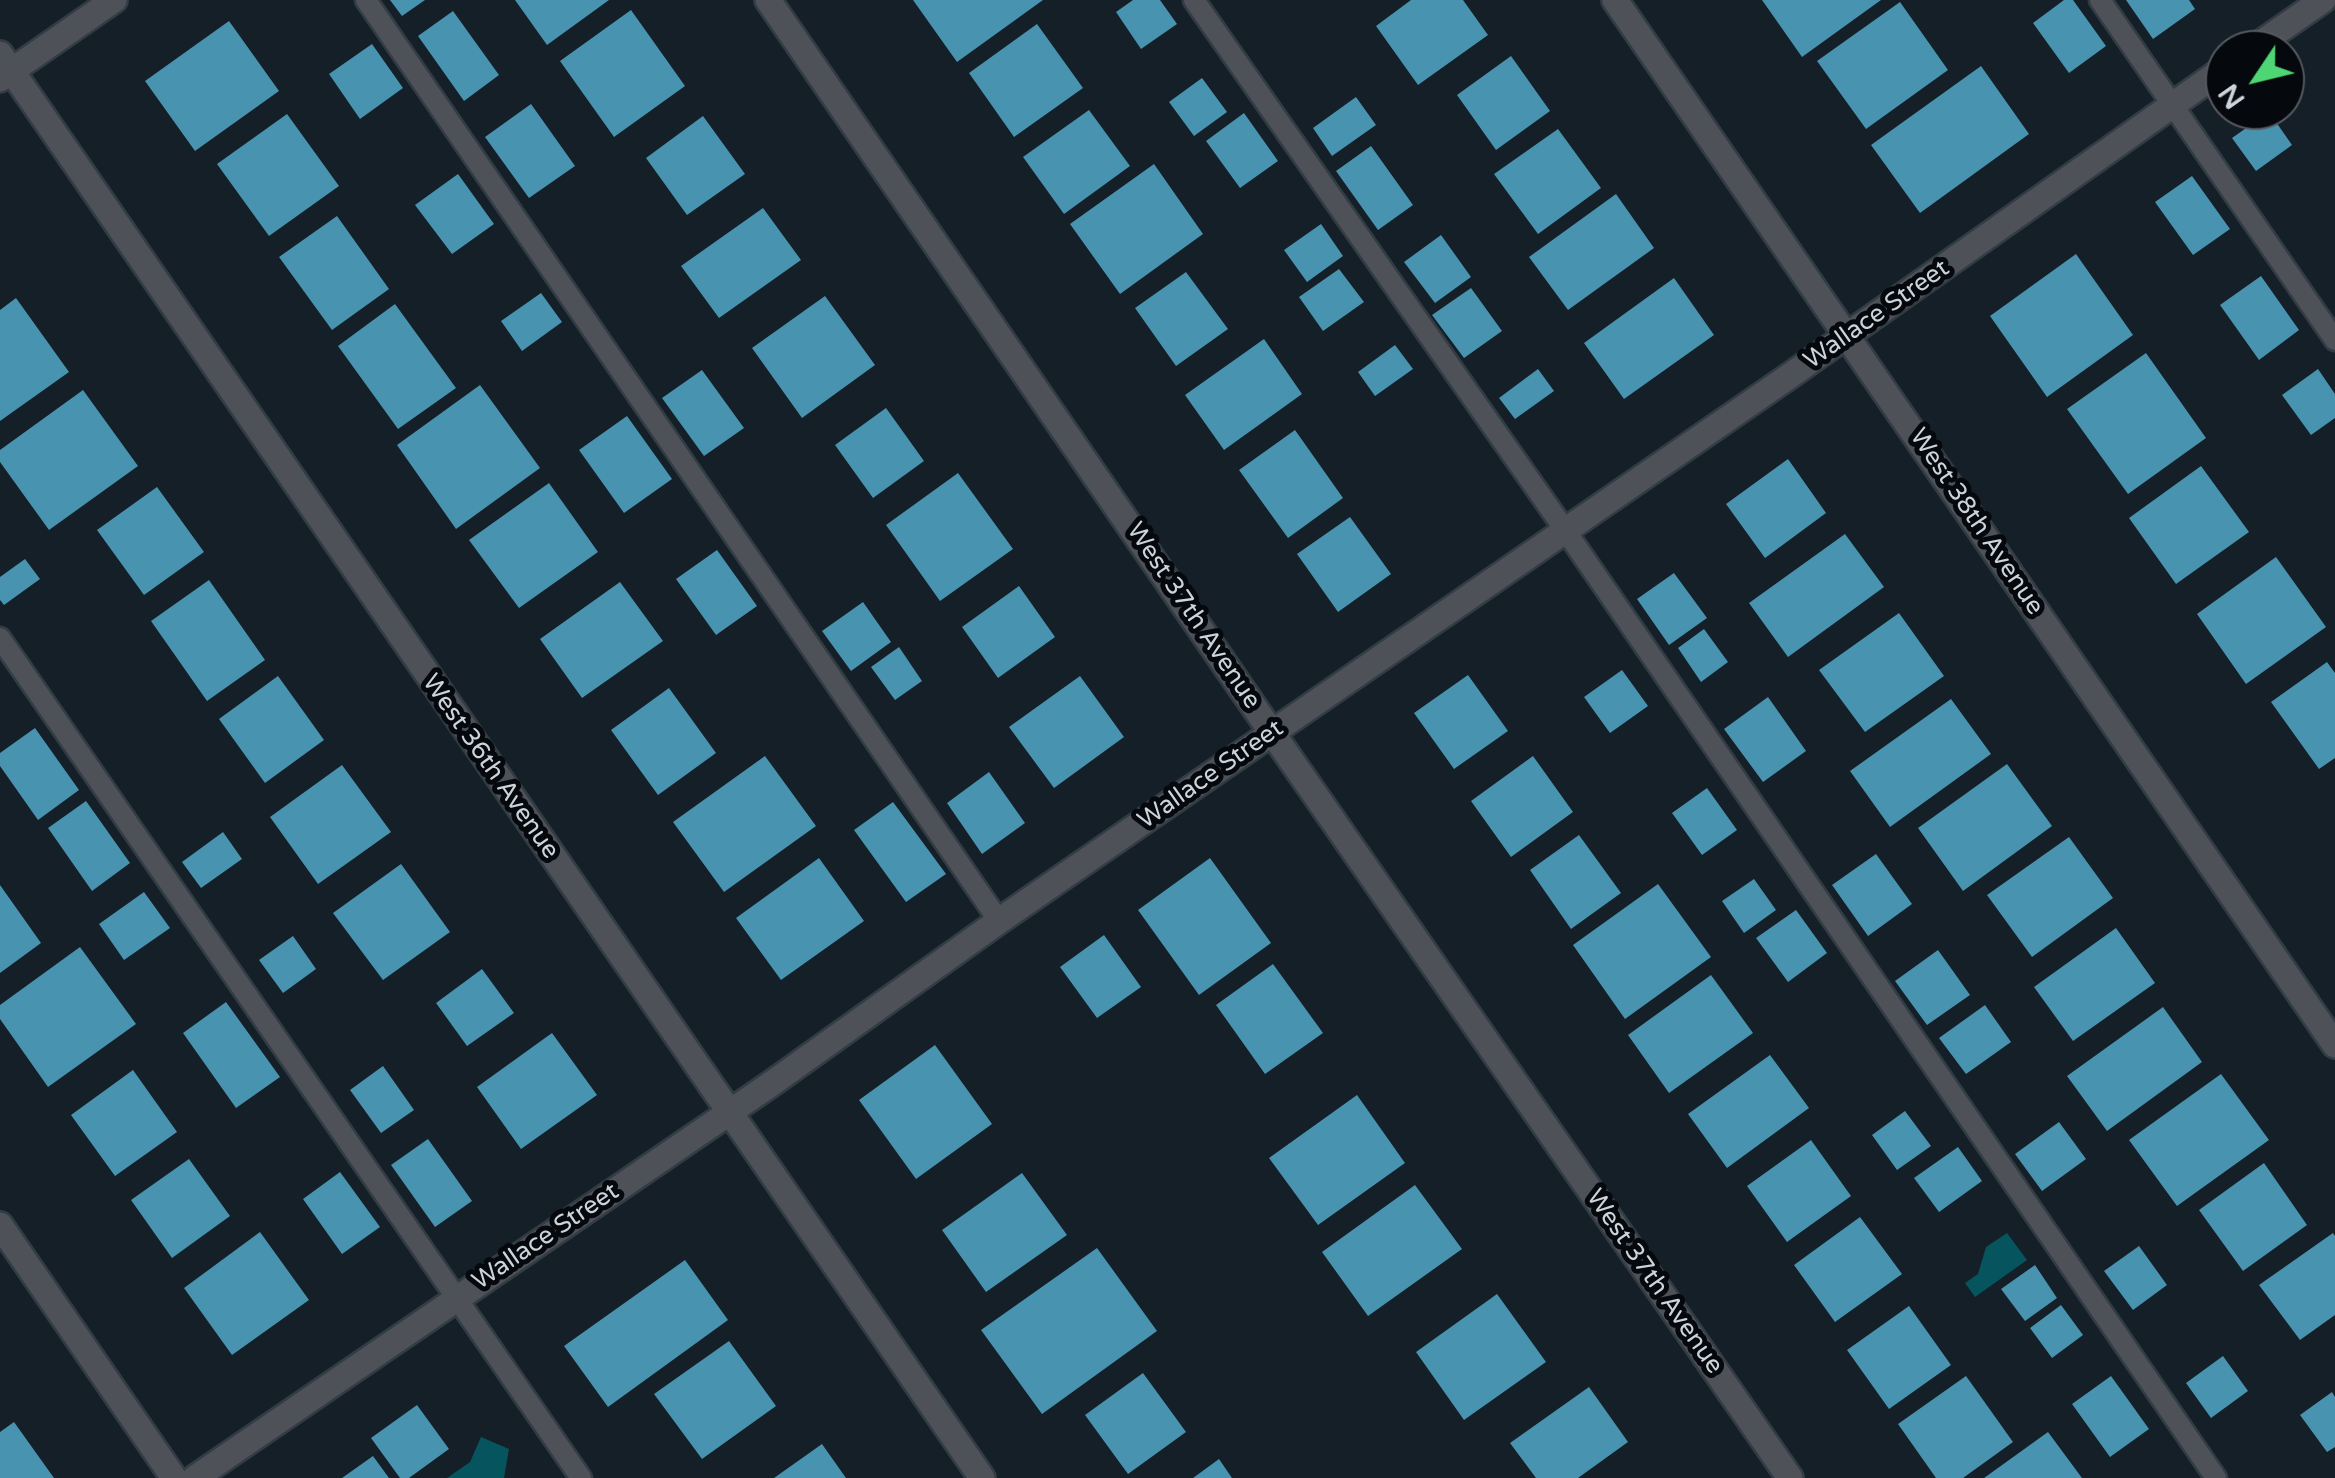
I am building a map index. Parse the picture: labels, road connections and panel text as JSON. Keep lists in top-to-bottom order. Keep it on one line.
{"streets":{"street":["Wallace Street","West 38th Avenue","West 37th Avenue","West 36th Avenue"]},"crossings":[["Wallace Street","West 38th Avenue"],["Wallace Street","West 37th Avenue"],["Wallace Street","West 36th Avenue"]],"north":"bottom left"}
